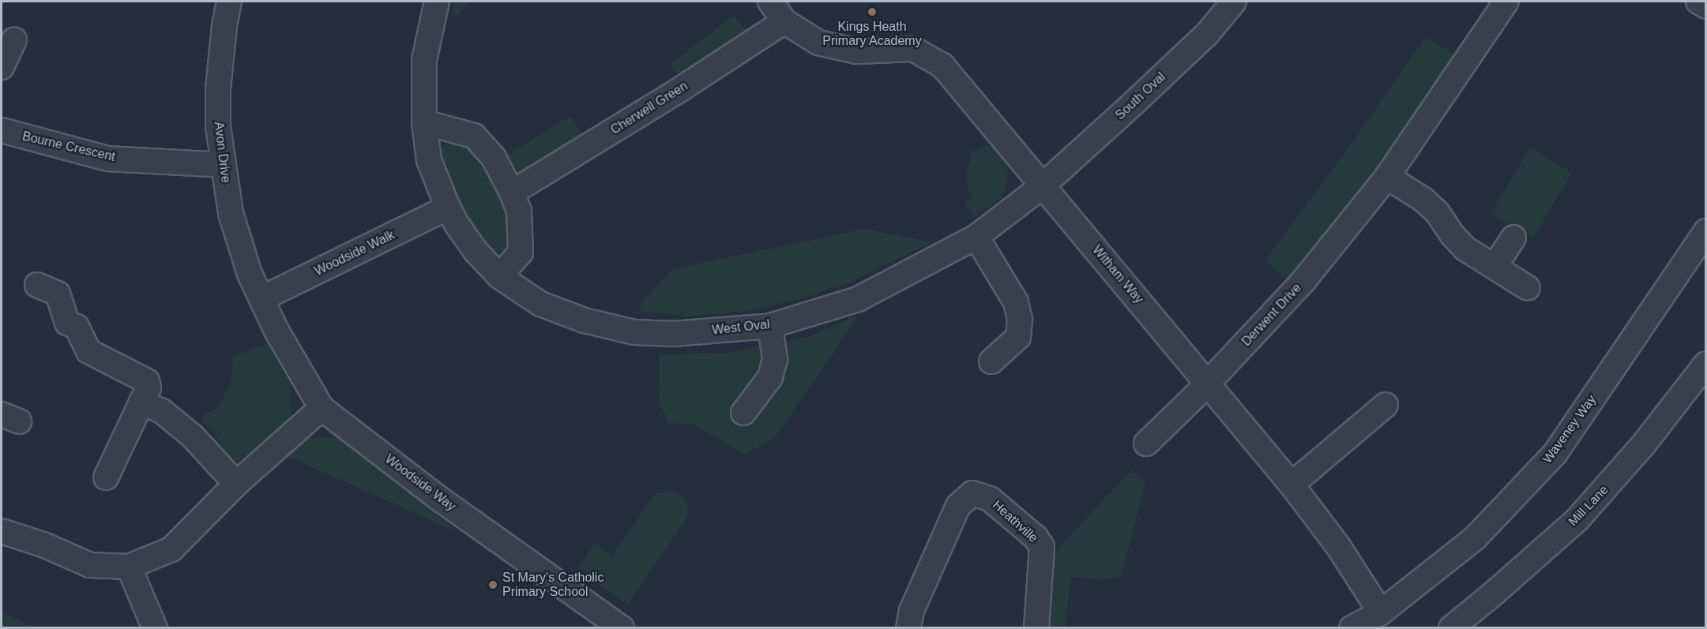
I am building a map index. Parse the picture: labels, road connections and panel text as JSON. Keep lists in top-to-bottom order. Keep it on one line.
{"streets":{"street":["South Oval","Cherwell Green","Bourne Crescent","Avon Drive","Woodside Walk","Witham Way","Derwent Drive","West Oval","Waveney Way","Woodside Way","Mill Lane","Heathville"]},"crossings":[["South Oval","Witham Way"],["South Oval","West Oval"],["Cherwell Green","Witham Way"],["Bourne Crescent","Avon Drive"],["Avon Drive","Woodside Walk"],["Avon Drive","Woodside Way"],["Woodside Walk","West Oval"],["Woodside Walk","Woodside Way"],["Witham Way","Derwent Drive"],["Witham Way","West Oval"],["Witham Way","Waveney Way"]],"places":["Kings Heath Primary Academy","St Mary's Catholic Primary School"]}
